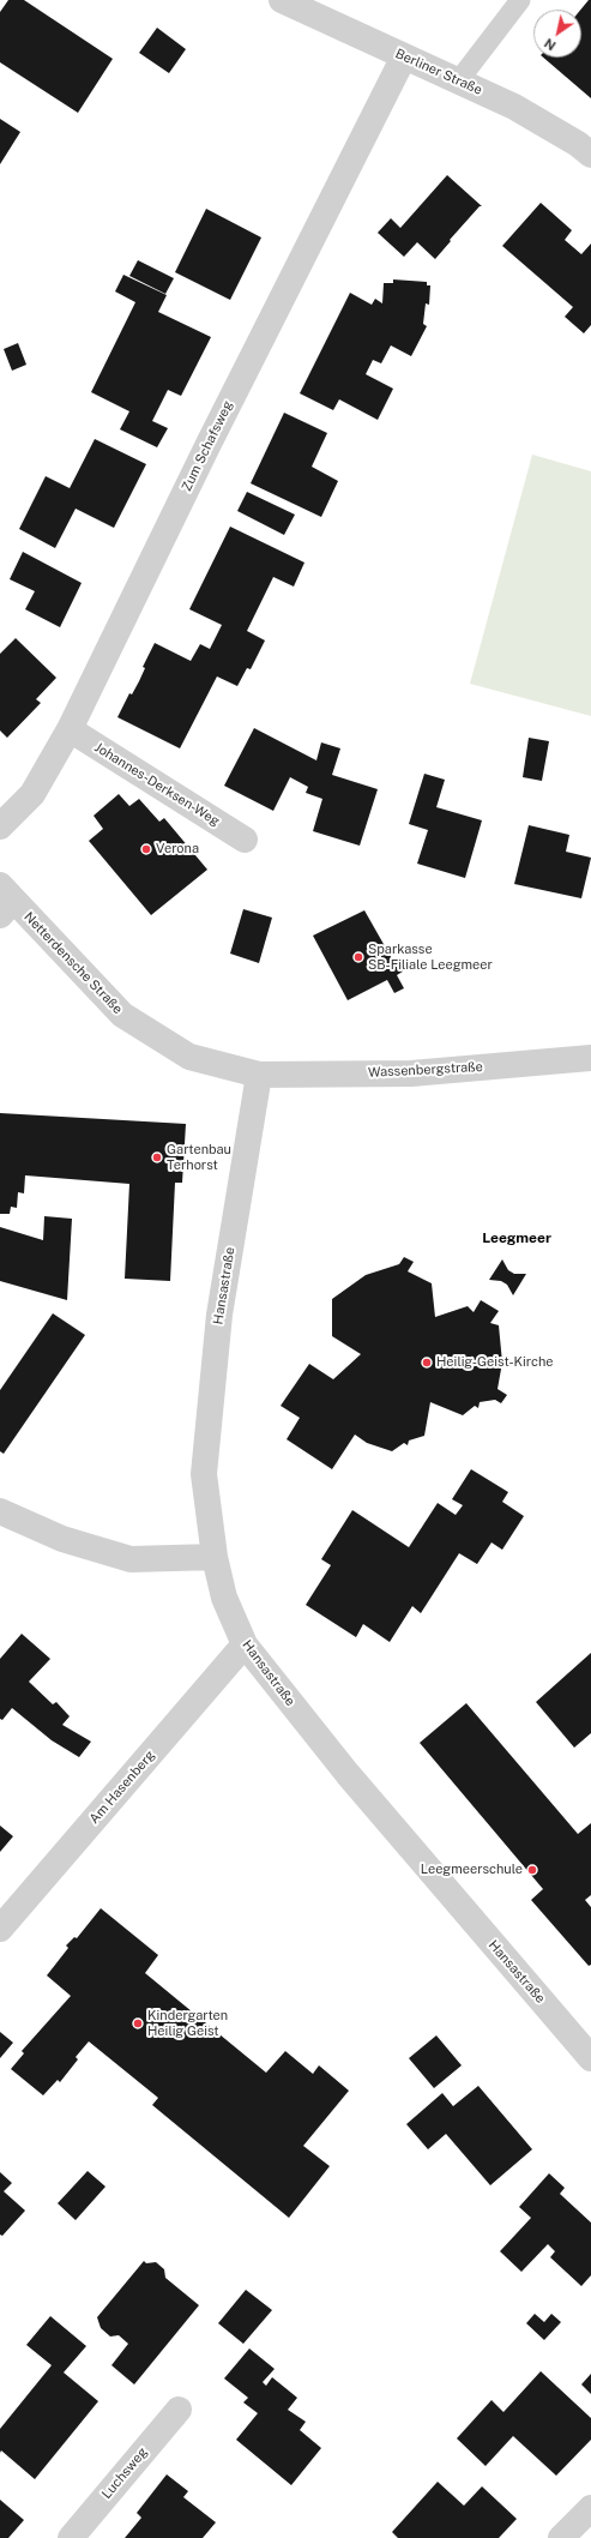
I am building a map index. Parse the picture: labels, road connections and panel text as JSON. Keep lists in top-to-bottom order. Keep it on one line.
{"streets":{"street":["Berliner Straße","Zum Schafsweg","Johannes-Derksen-Weg","Netterdensche Straße","Wassenbergstraße","Hansastraße","Am Hasenberg","Luchsweg"]},"crossings":[["Berliner Straße","Zum Schafsweg"],["Zum Schafsweg","Johannes-Derksen-Weg"],["Netterdensche Straße","Wassenbergstraße"],["Netterdensche Straße","Hansastraße"],["Wassenbergstraße","Hansastraße"],["Hansastraße","Am Hasenberg"]],"districts":["Leegmeer"],"places":["Verona","Sparkasse SB-Filiale Leegmeer","Gartenbau Terhorst","Heilig-Geist-Kirche","Leegmeerschule","Kindergarten Heilig Geist"],"north":"bottom left"}
